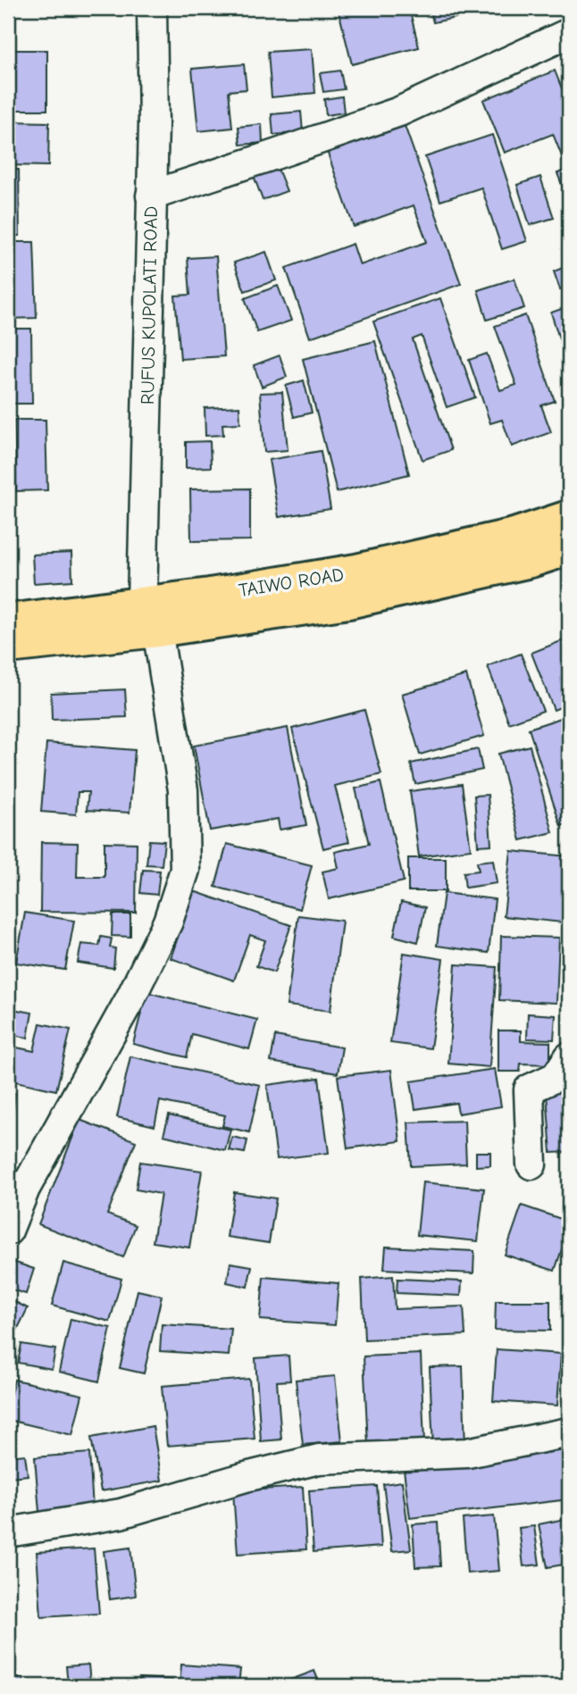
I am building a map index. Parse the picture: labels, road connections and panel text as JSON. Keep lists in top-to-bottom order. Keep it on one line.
{"streets":{"main road":["TAIWO ROAD"],"street":["RUFUS KUPOLATI ROAD"]},"crossings":[["RUFUS KUPOLATI ROAD","TAIWO ROAD"]]}
